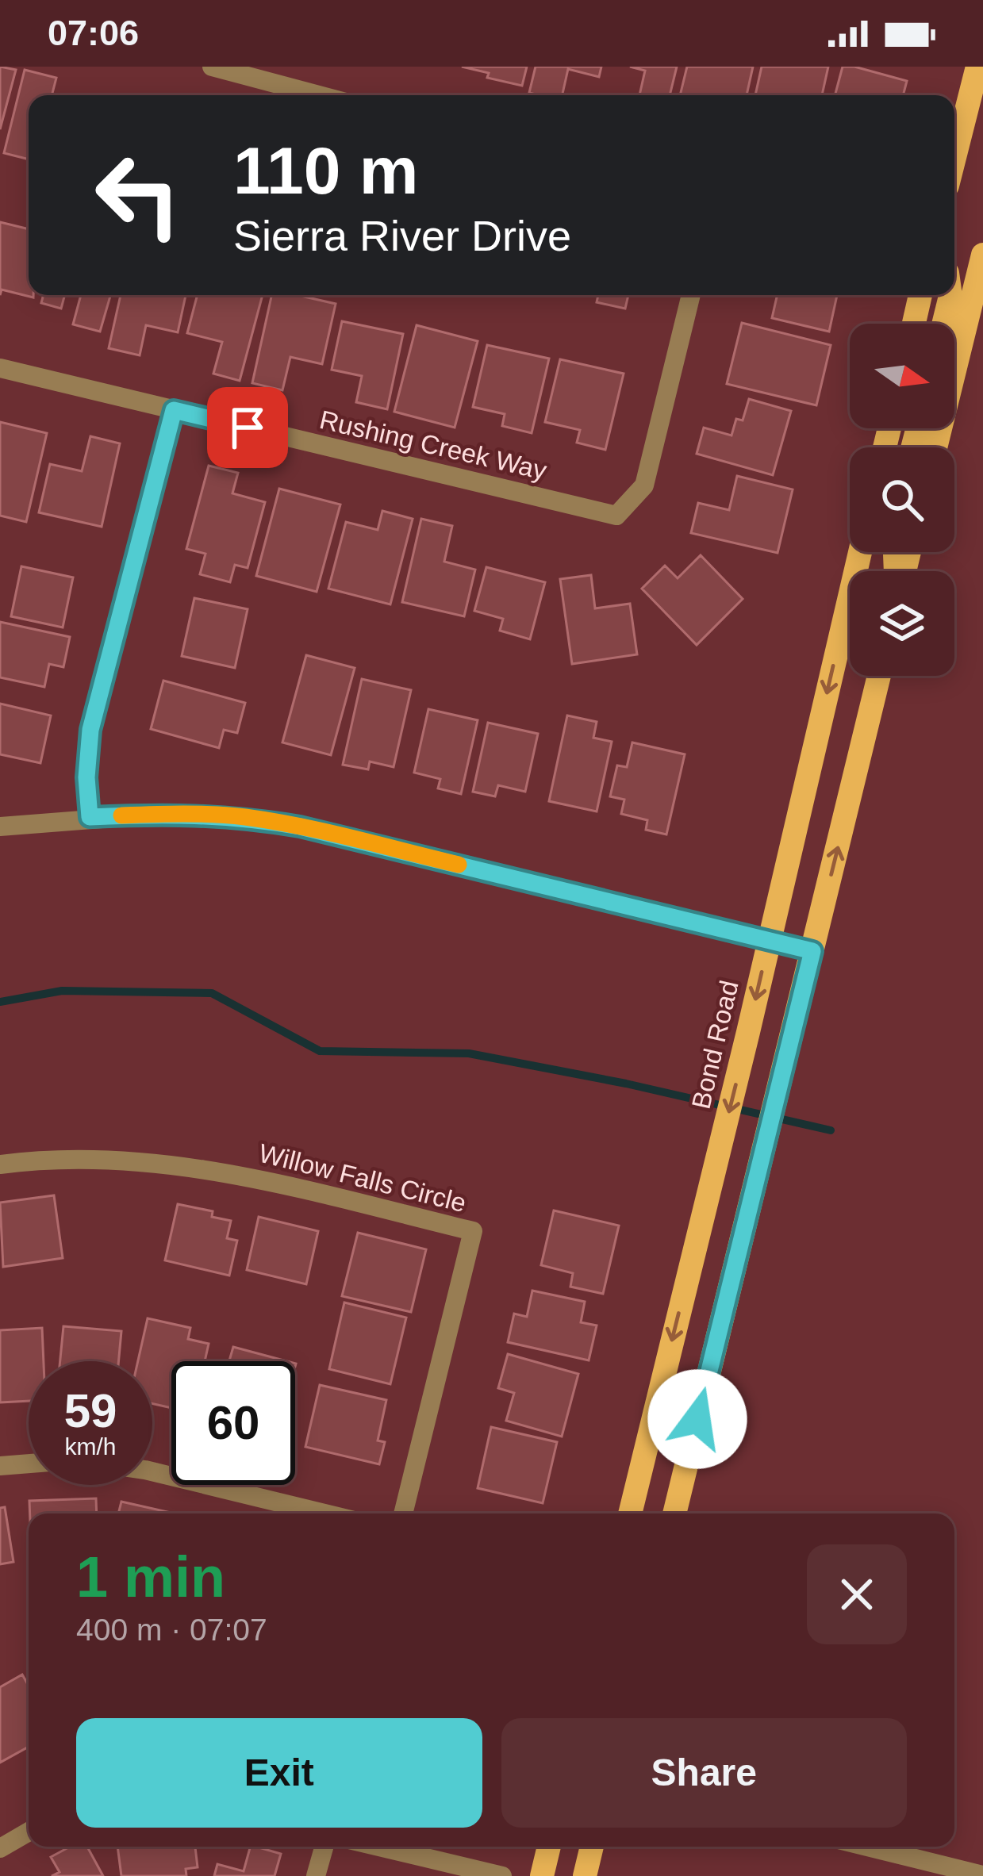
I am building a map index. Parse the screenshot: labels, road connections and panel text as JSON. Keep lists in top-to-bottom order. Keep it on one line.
{"streets":{"main road":["Bond Road"],"street":["Rushing Creek Way","Willow Falls Circle"]},"north":"right","page":{"status":"07:06","turn":["110 m","Sierra River Drive"],"speed":"59 km/h","limit":"60","heading":["1 min","400 m · 07:07"],"buttons":["Exit","Share"]}}
